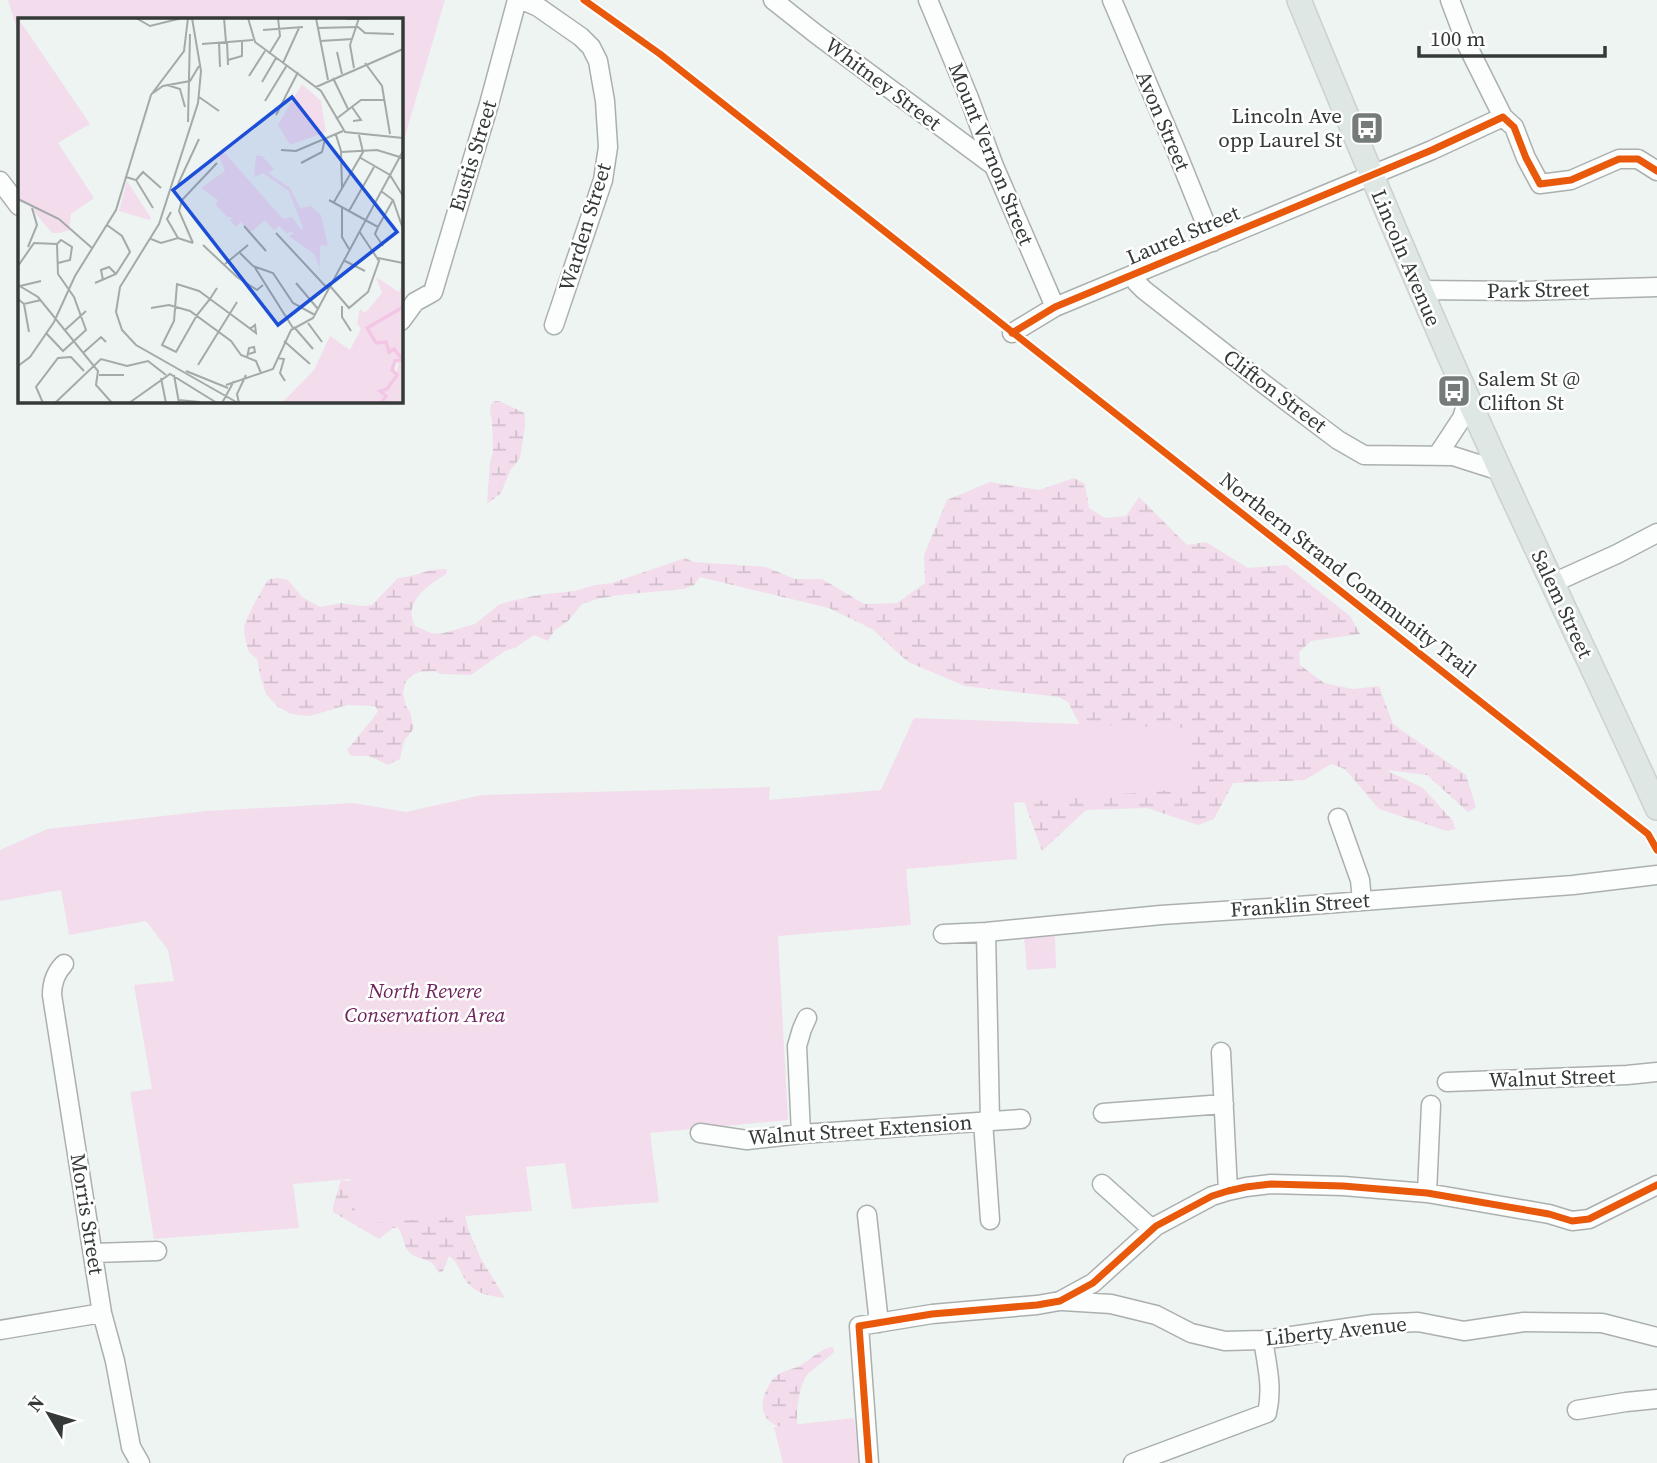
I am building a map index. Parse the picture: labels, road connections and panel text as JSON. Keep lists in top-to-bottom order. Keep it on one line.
{"streets":{"main road":["Lincoln Avenue","Salem Street"],"street":["Whitney Street","Avon Street","Mount Vernon Street","Eustis Street","Warden Street","Laurel Street","Park Street","Clifton Street","Franklin Street","Walnut Street","Walnut Street Extension","Morris Street","Liberty Avenue"],"cycle path":["Northern Strand Community Trail"]},"crossings":[["Whitney Street","Mount Vernon Street"],["Avon Street","Laurel Street"],["Mount Vernon Street","Laurel Street"],["Eustis Street","Warden Street"],["Laurel Street","Lincoln Avenue"],["Laurel Street","Clifton Street"],["Lincoln Avenue","Park Street"],["Lincoln Avenue","Salem Street"],["Clifton Street","Salem Street"]],"parks":["North Revere Conservation Area"],"places":{"bus stop":["Lincoln Ave opp Laurel St","Salem St @ Clifton St"]},"scale_bar":"100 m","north":"top left"}
